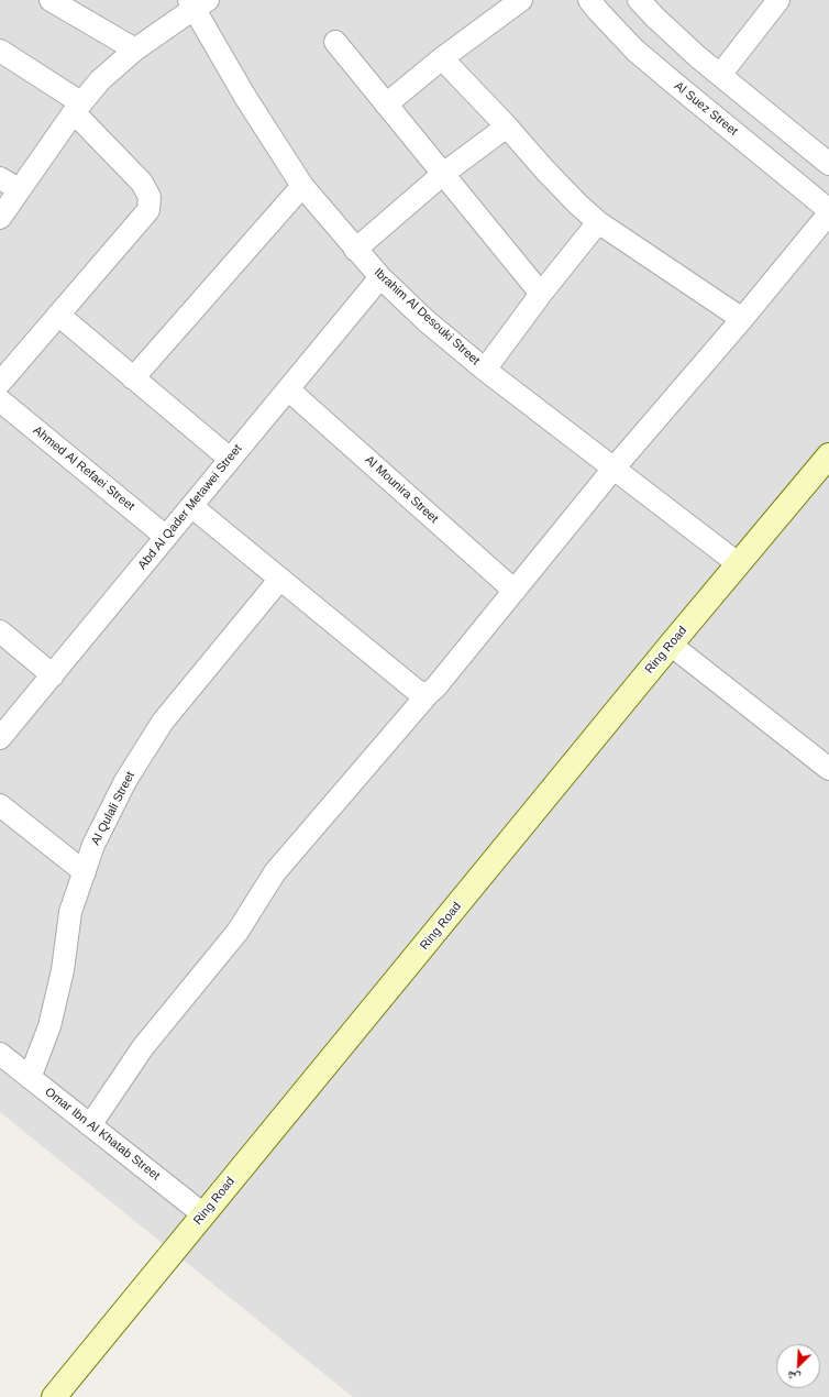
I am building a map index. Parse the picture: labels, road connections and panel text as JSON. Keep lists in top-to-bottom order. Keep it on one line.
{"streets":{"street":["Al Suez Street","Ibrahim Al Desouki Street","Ahmed Al Refaei Street","Al Mounira Street","Abd Al Qader Metawei Street","Ring Road","Al Qulali Street","Omar Ibn Al Khatab Street"]},"crossings":[["Ibrahim Al Desouki Street","Abd Al Qader Metawei Street"],["Ibrahim Al Desouki Street","Ring Road"],["Ahmed Al Refaei Street","Abd Al Qader Metawei Street"],["Al Mounira Street","Abd Al Qader Metawei Street"],["Ring Road","Omar Ibn Al Khatab Street"],["Al Qulali Street","Omar Ibn Al Khatab Street"]],"north":"bottom left"}
